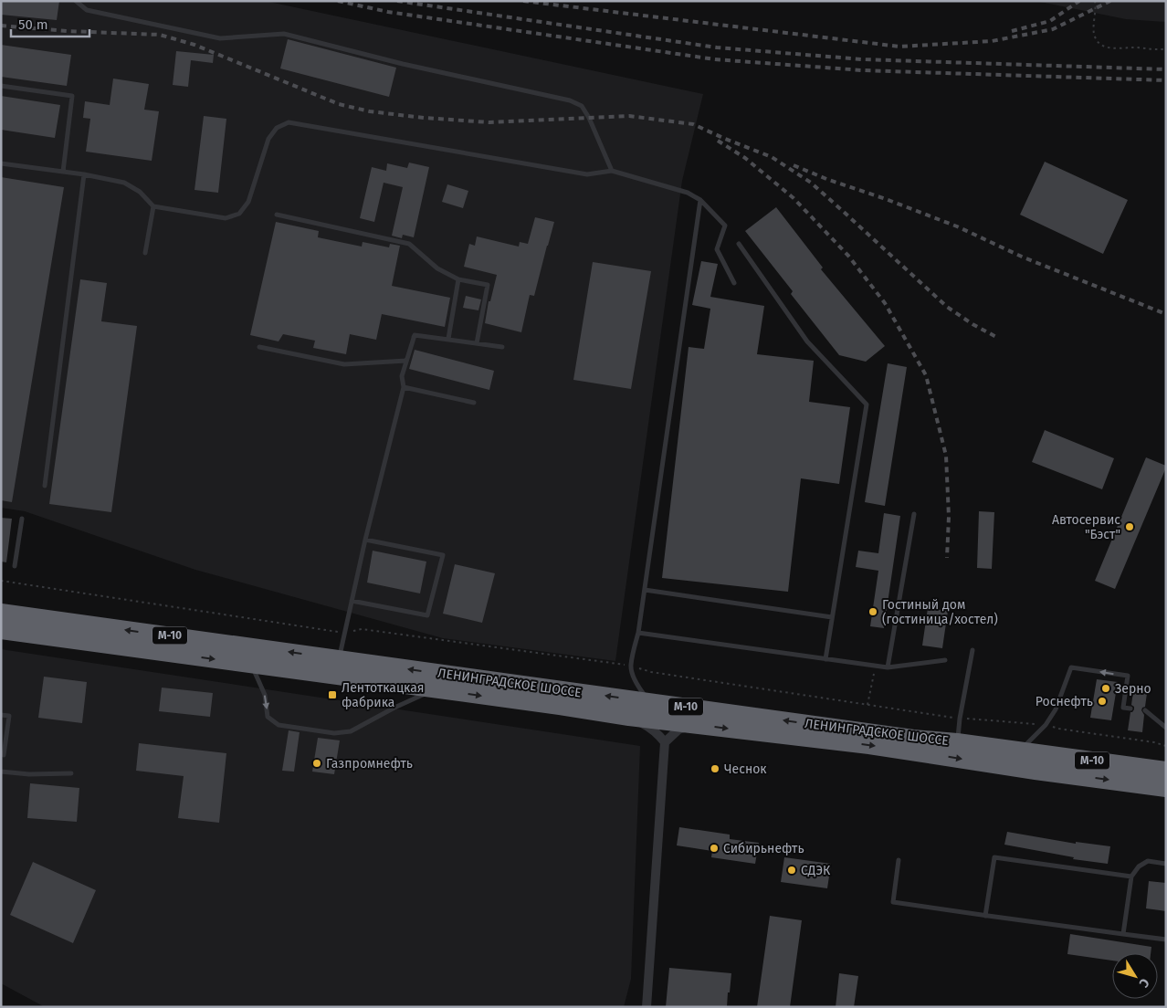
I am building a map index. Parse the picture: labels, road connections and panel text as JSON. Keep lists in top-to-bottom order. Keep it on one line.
{"streets":{"highway":["М-10","ЛЕНИНГРАДСКОЕ ШОССЕ"]},"crossings":[["М-10","ЛЕНИНГРАДСКОЕ ШОССЕ"]],"places":{"other":["Автосервис \"Бэст\"","Гостиный дом (гостиница/хостел)","Зерно","Роснефть","Газпромнефть","Чеснок","Сибирьнефть","СДЭК"],"transit":["Лентоткацкая фабрика"]},"scale_bar":"50 m","north":"bottom right"}
